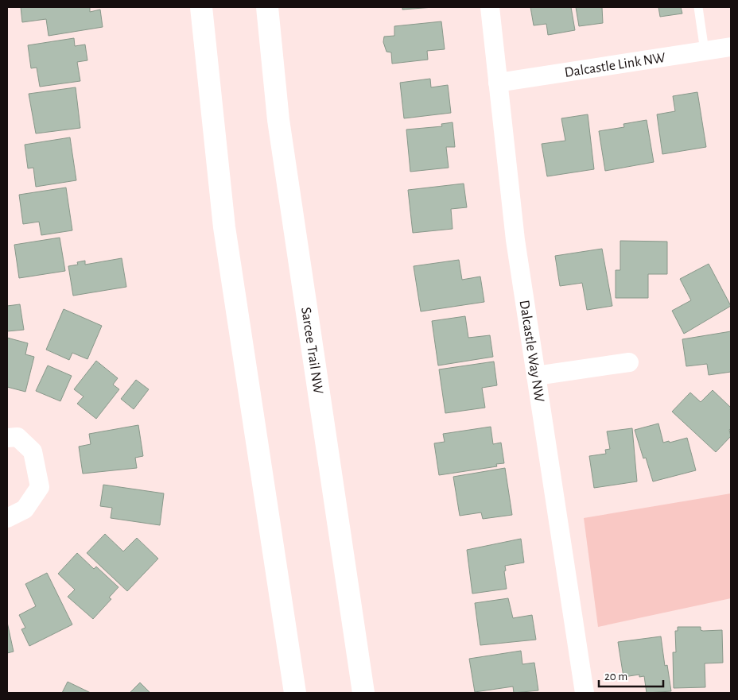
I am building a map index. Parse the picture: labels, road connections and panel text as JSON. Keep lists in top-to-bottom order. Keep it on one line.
{"streets":{"main road":["Sarcee Trail NW"],"street":["Dalcastle Link NW","Dalcastle Way NW"]},"crossings":[["Dalcastle Link NW","Dalcastle Way NW"]],"scale_bar":"20 m"}
